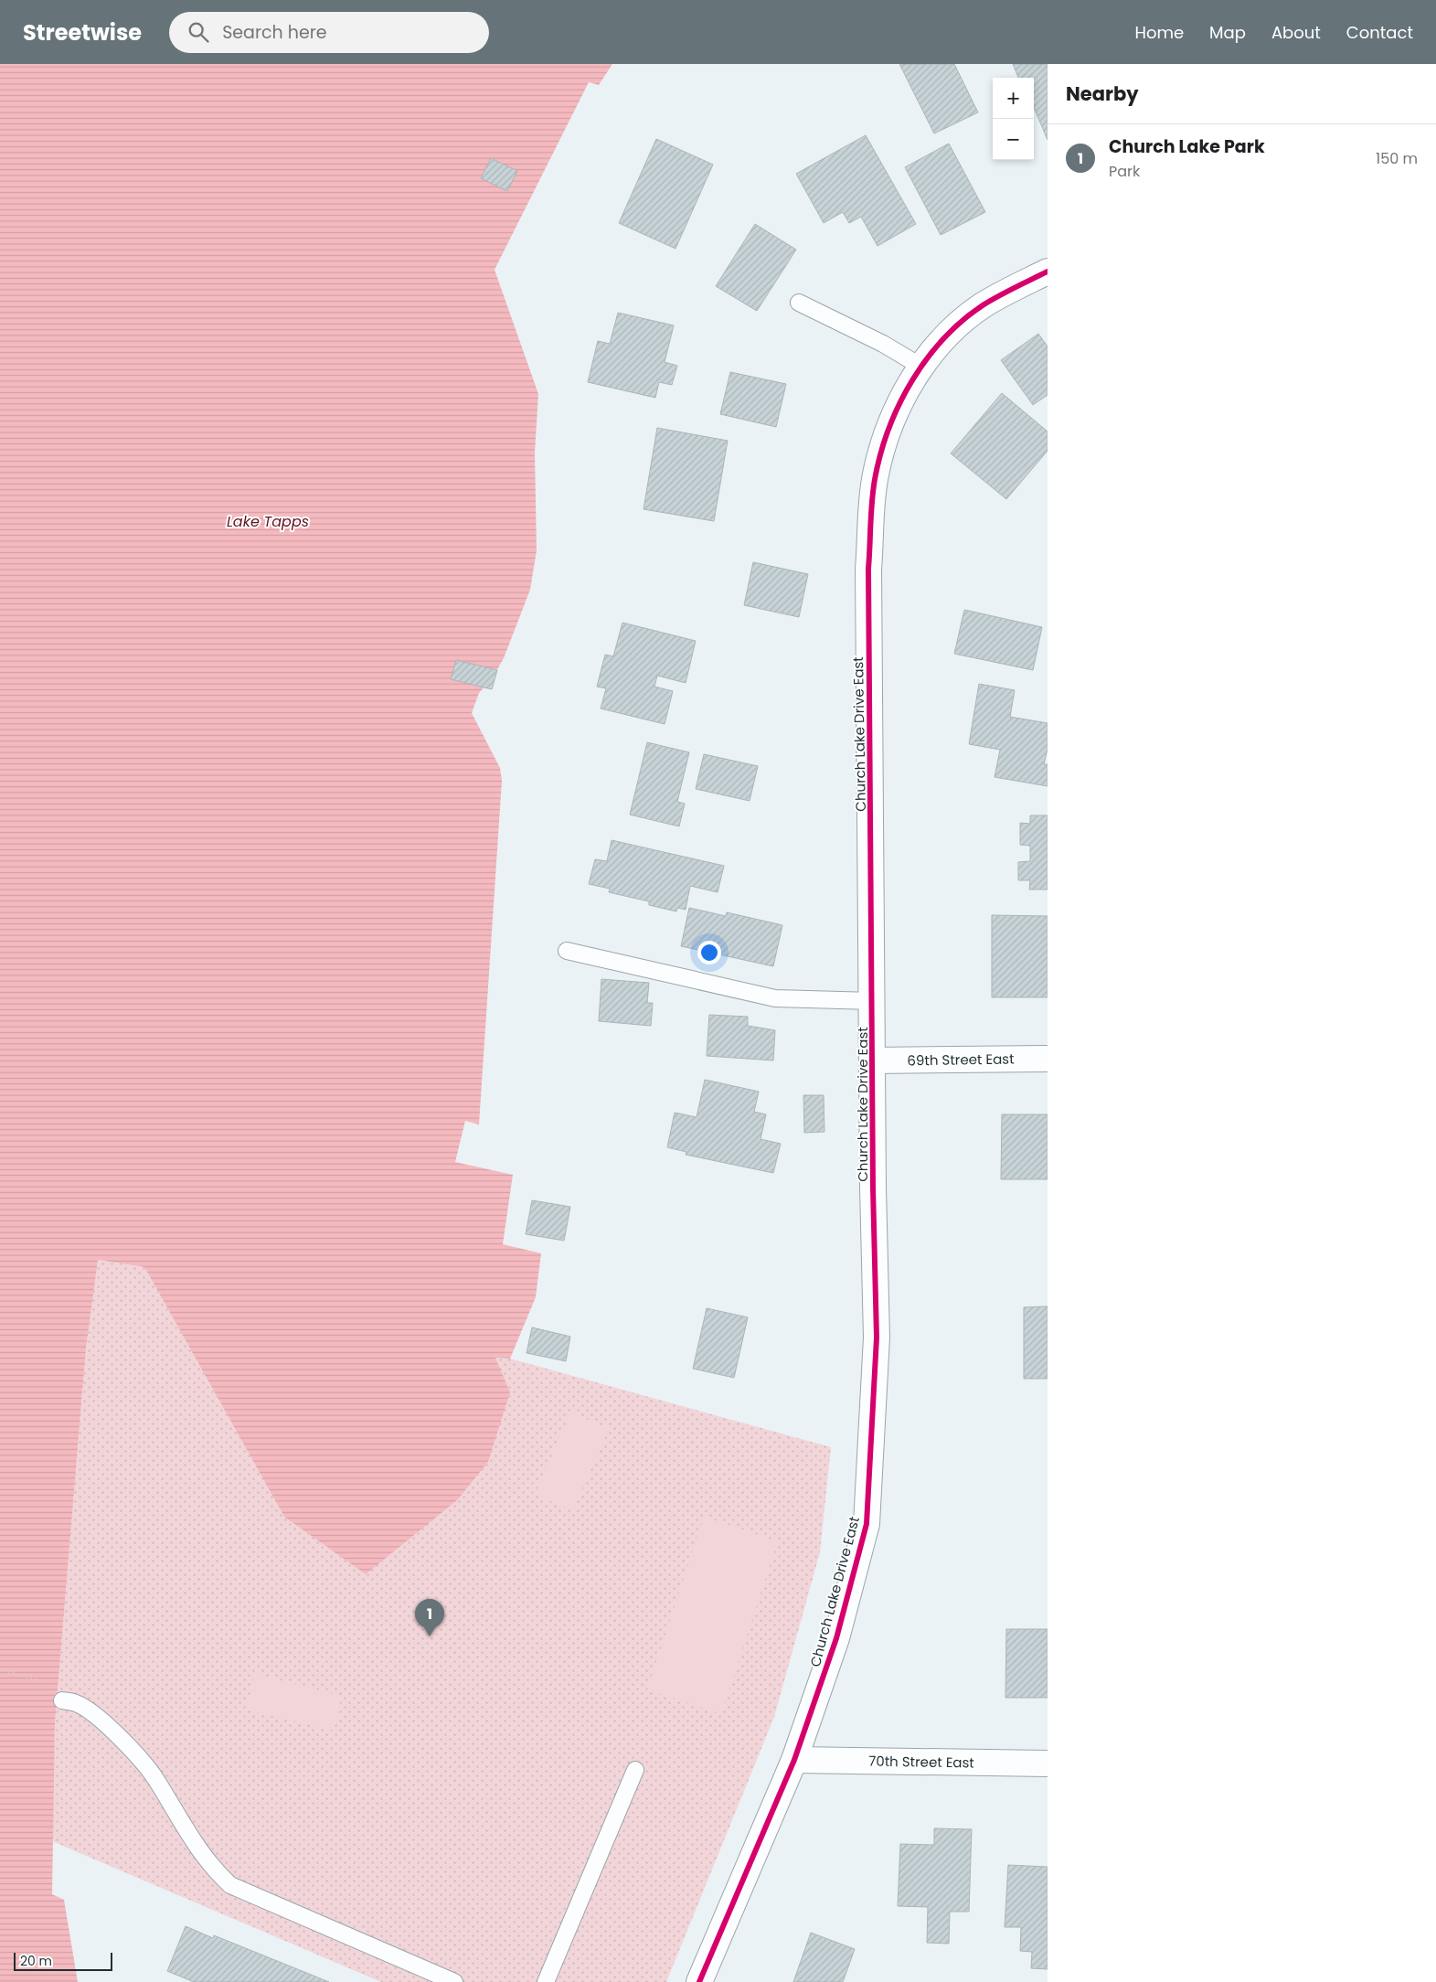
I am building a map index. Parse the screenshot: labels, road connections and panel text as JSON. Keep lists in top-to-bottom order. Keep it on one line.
{"streets":{"street":["Church Lake Drive East","69th Street East","70th Street East"]},"crossings":[["Church Lake Drive East","69th Street East"],["Church Lake Drive East","70th Street East"]],"water":["Lake Tapps"],"scale_bar":"20 m","page":{"header":"Streetwise","search":"Search here","nav":["Home","Map","About","Contact"],"heading":"Nearby","map_buttons":["+","−"],"list":[{"mark":"1","name":"Church Lake Park","note":"Park","value":"150 m"}],"pins":"1","scale":"20 m"}}
